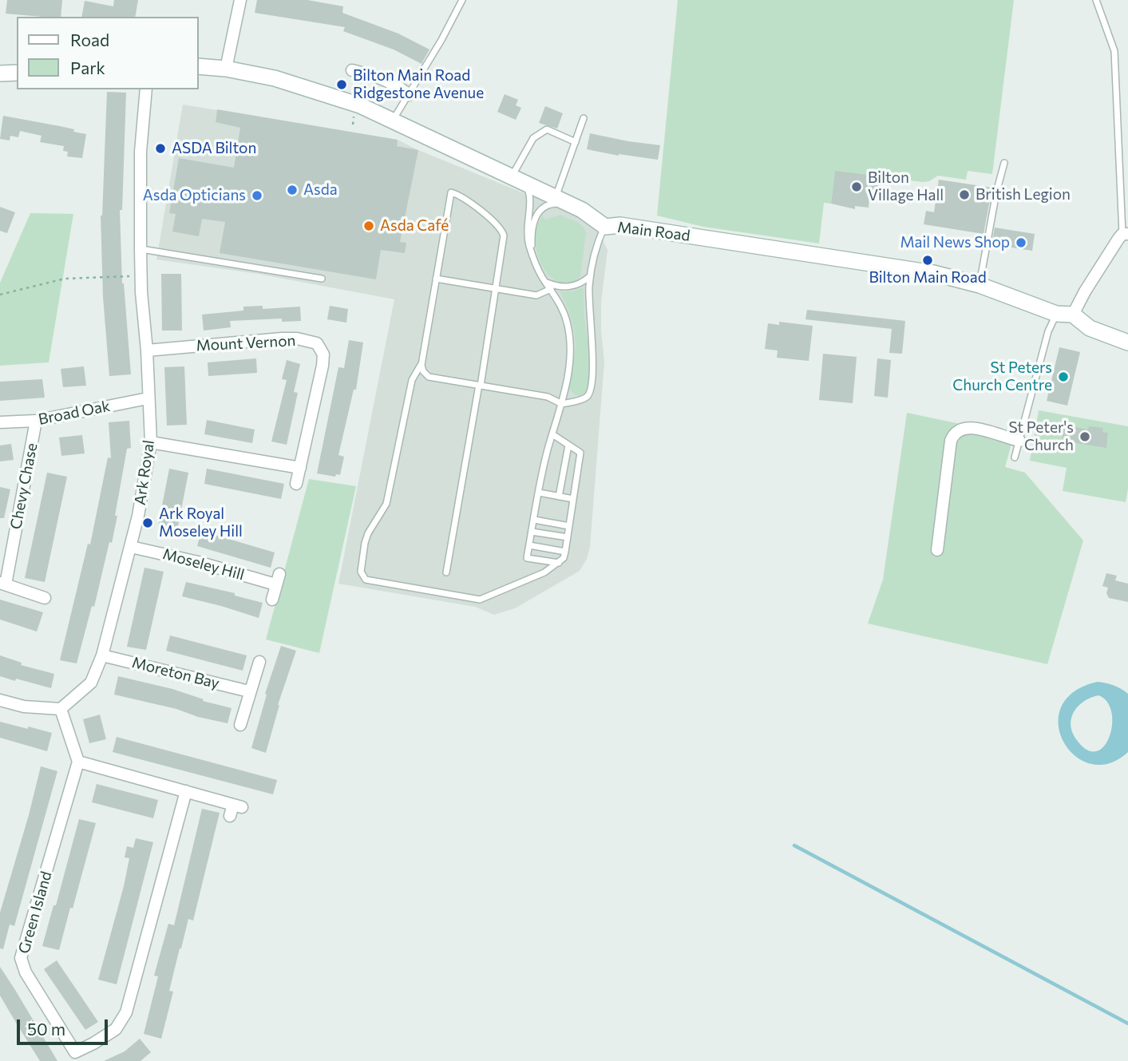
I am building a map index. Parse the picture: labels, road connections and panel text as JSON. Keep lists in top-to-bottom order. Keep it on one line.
{"streets":{"main road":["Main Road"],"street":["Mount Vernon","Broad Oak","Ark Royal","Chevy Chase","Moseley Hill","Moreton Bay","Green Island"]},"crossings":[["Mount Vernon","Ark Royal"],["Broad Oak","Ark Royal"],["Broad Oak","Chevy Chase"],["Ark Royal","Moseley Hill"],["Ark Royal","Moreton Bay"]],"places":["Bilton Main Road Ridgestone Avenue","ASDA Bilton","Bilton Village Hall","Asda","British Legion","Asda Opticians","Asda Café","Mail News Shop","Bilton Main Road","St Peters Church Centre","St Peter's Church","Ark Royal Moseley Hill"],"legend":["Road","Park"],"scale_bar":"50 m"}
